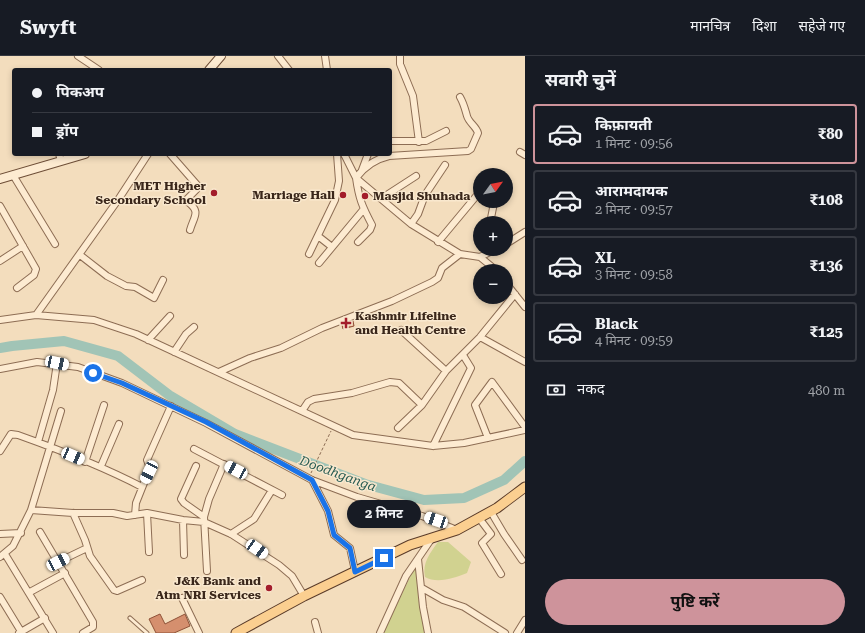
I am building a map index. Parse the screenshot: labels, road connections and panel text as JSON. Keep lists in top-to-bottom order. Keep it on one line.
{"water":["Doodhganga"],"places":{"other":["MET Higher Secondary School","Marriage Hall","Masjid Shuhada","J&K Bank and Atm NRI Services"],"health":["Kashmir Lifeline and Health Centre"]},"north":"top right","page":{"header":"Swyft","nav":["मानचित्र","दिशा","सहेजे गए"],"heading":"सवारी चुनें","banner":["पिकअप","ड्रॉप"],"list":[{"name":"किफ़ायती","note":"1 मिनट · 09:56","value":"₹80"},{"name":"आरामदायक","note":"2 मिनट · 09:57","value":"₹108"},{"name":"XL","note":"3 मिनट · 09:58","value":"₹136"},{"name":"Black","note":"4 मिनट · 09:59","value":"₹125"}],"map_buttons":["+","−"],"pay":["नकद","480 m"],"bubble":"2 मिनट","buttons":"पुष्टि करें"}}
